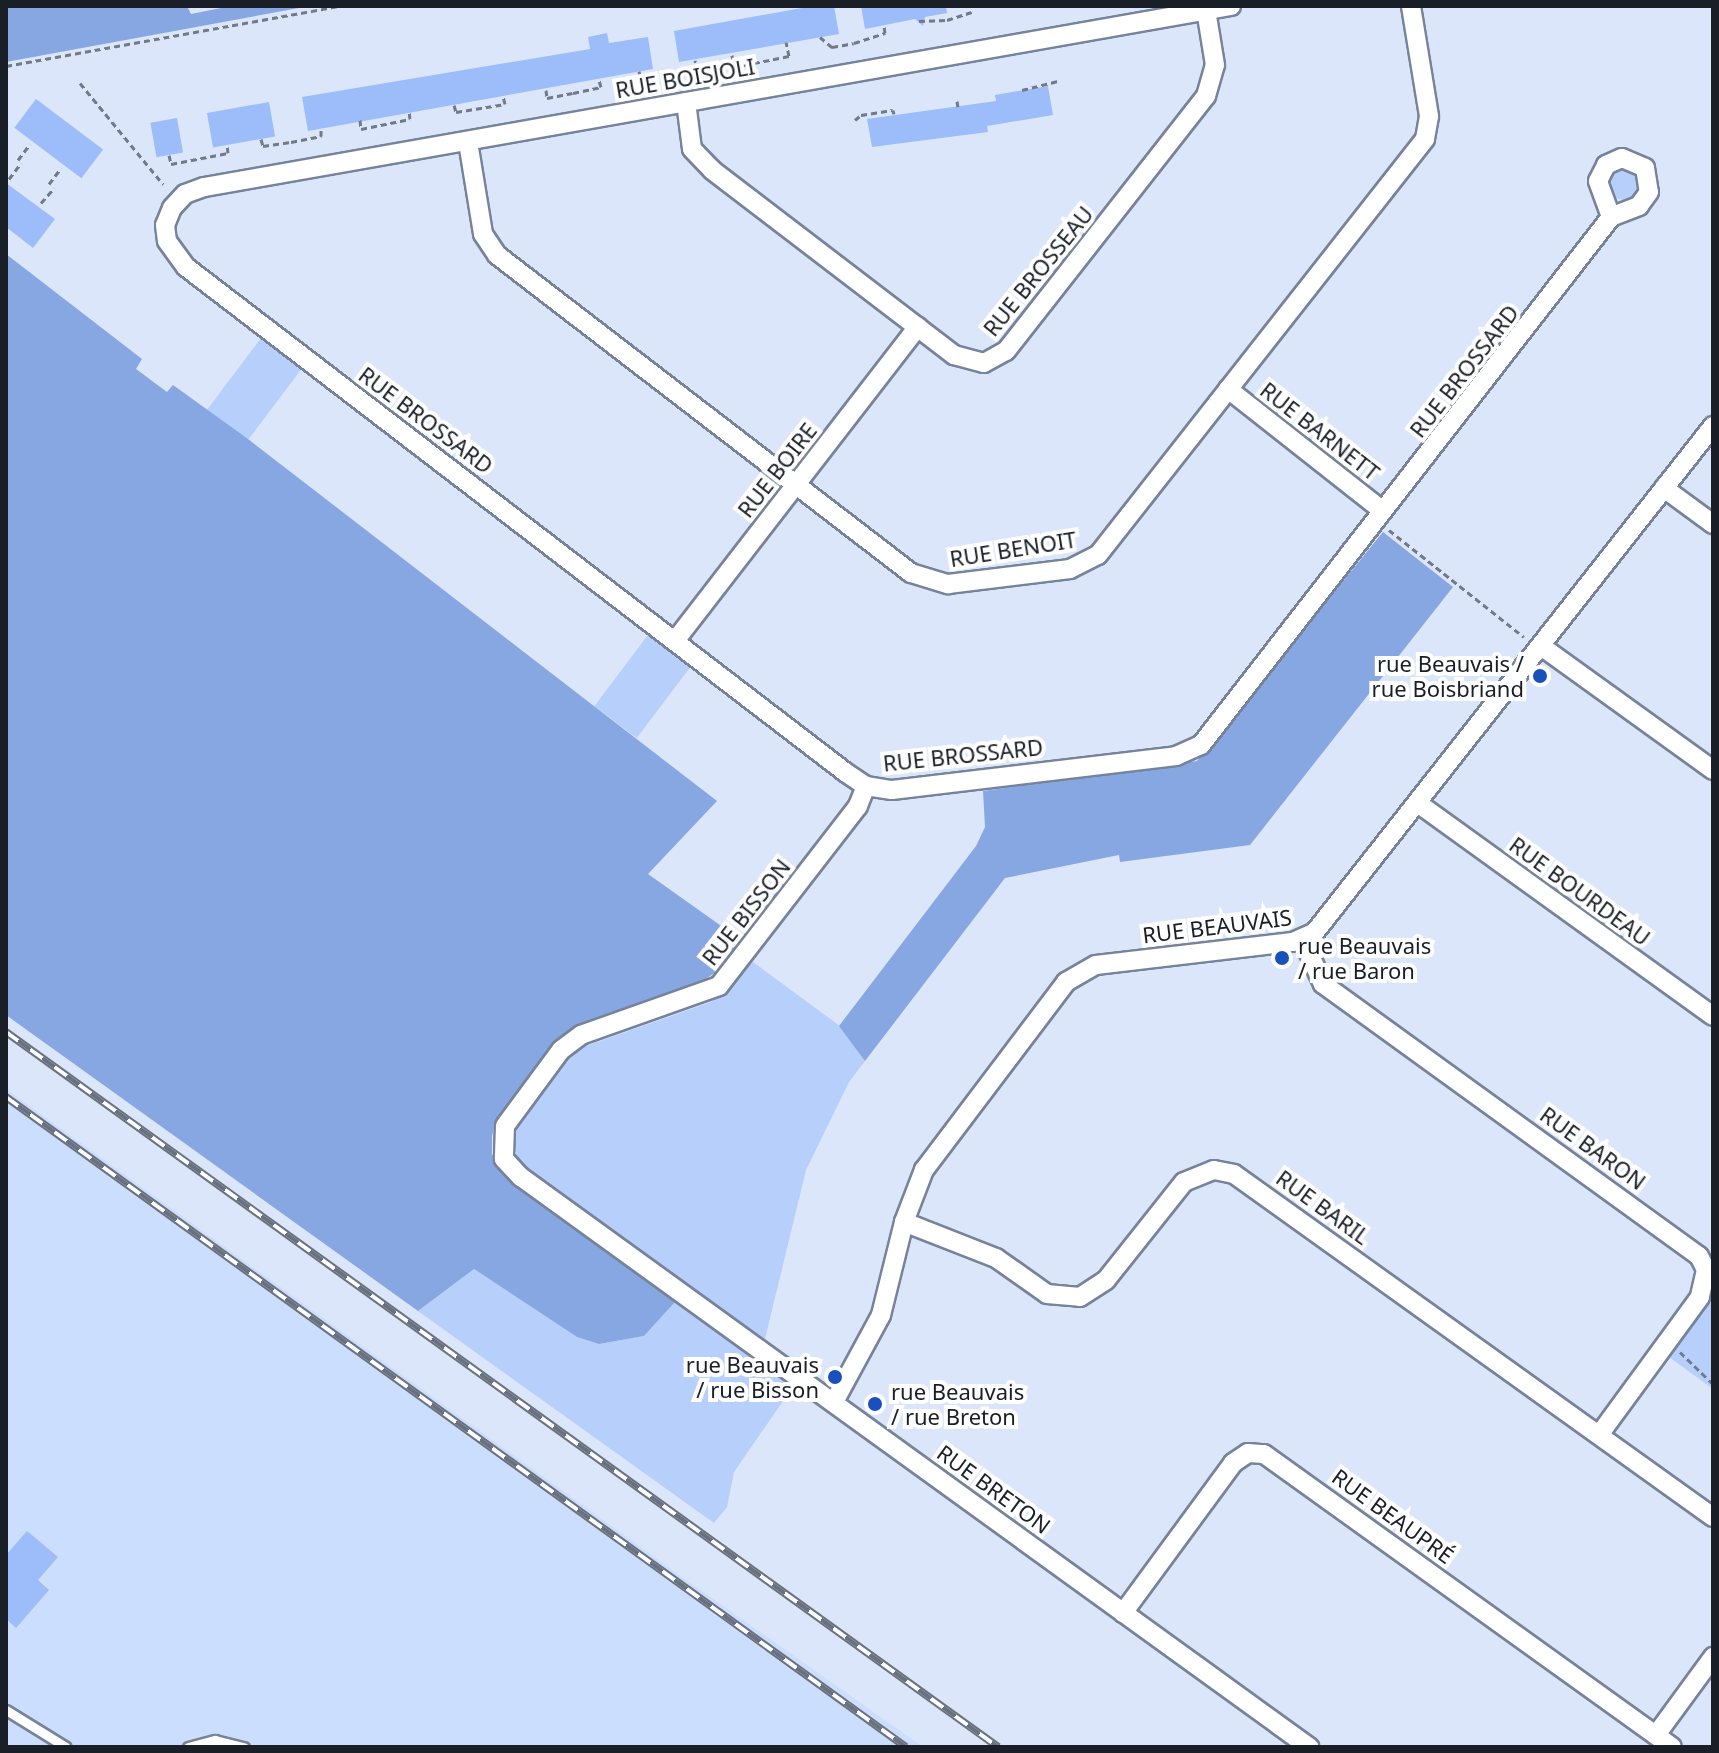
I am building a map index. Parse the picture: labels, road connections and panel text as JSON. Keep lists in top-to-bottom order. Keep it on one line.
{"streets":{"street":["RUE BOISJOLI","RUE BROSSEAU","RUE BROSSARD","RUE BARNETT","RUE BOIRE","RUE BENOIT","RUE BOURDEAU","RUE BISSON","RUE BEAUVAIS","RUE BARON","RUE BARIL","RUE BRETON","RUE BEAUPRÉ"]},"crossings":[["RUE BOISJOLI","RUE BROSSEAU"],["RUE BOISJOLI","RUE BROSSARD"],["RUE BOISJOLI","RUE BENOIT"],["RUE BROSSEAU","RUE BOIRE"],["RUE BROSSARD","RUE BARNETT"],["RUE BROSSARD","RUE BOIRE"],["RUE BROSSARD","RUE BISSON"],["RUE BARNETT","RUE BENOIT"],["RUE BOIRE","RUE BENOIT"],["RUE BOURDEAU","RUE BEAUVAIS"],["RUE BISSON","RUE BRETON"],["RUE BEAUVAIS","RUE BARON"],["RUE BEAUVAIS","RUE BARIL"],["RUE BEAUVAIS","RUE BRETON"],["RUE BARON","RUE BARIL"],["RUE BRETON","RUE BEAUPRÉ"]],"places":["rue Beauvais / rue Boisbriand","rue Beauvais / rue Baron","rue Beauvais / rue Bisson","rue Beauvais / rue Breton"]}
